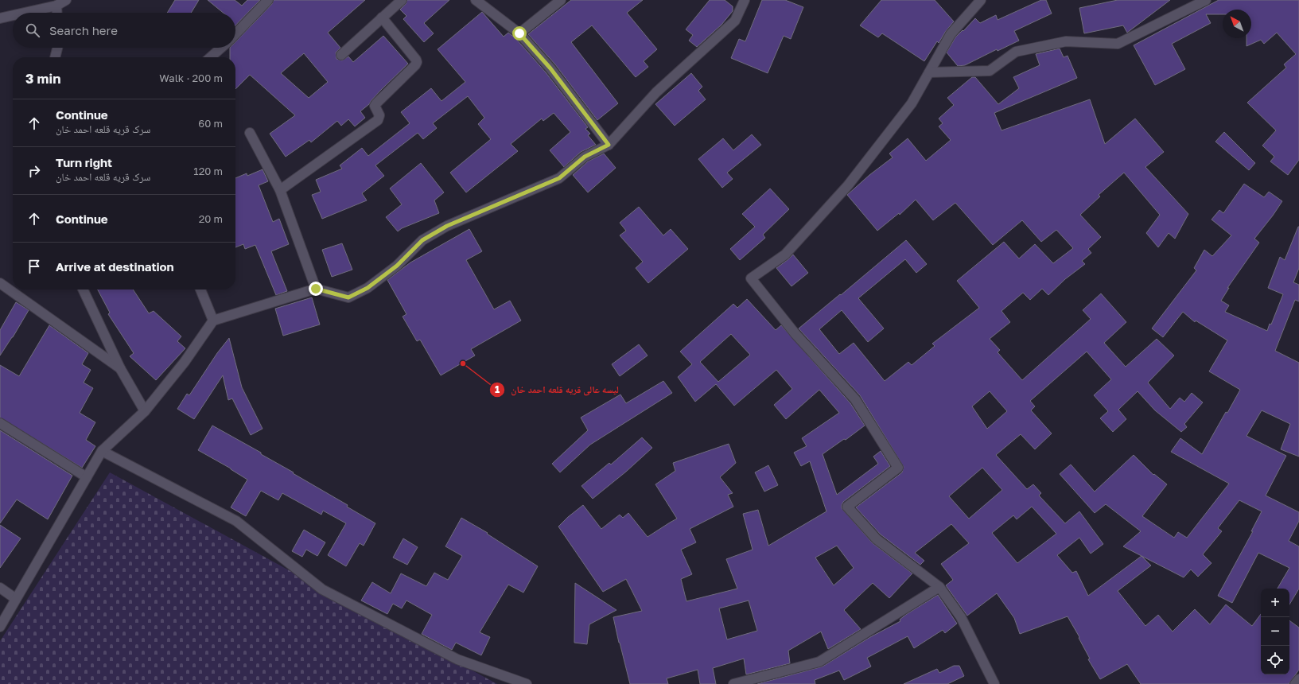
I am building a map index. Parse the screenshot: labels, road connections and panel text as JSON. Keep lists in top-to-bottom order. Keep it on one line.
{"places":["لیسه عالی قریه قلعه احمد خان"],"north":"top left","page":{"search":"Search here","heading":["3 min","Walk · 200 m"],"list":[["Continue","سرک قریه قلعه احمد خان","60 m"],["Turn right","سرک قریه قلعه احمد خان","120 m"],["Continue","20 m"],"Arrive at destination"],"map_buttons":["+","−"]}}
